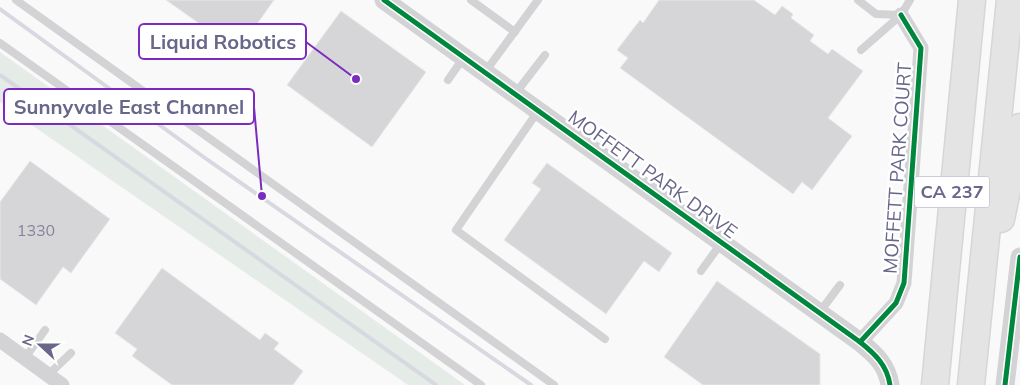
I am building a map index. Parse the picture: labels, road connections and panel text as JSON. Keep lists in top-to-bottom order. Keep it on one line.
{"streets":{"highway":["CA 237"],"street":["MOFFETT PARK COURT","MOFFETT PARK DRIVE"]},"crossings":[["MOFFETT PARK COURT","MOFFETT PARK DRIVE"]],"places":["Liquid Robotics","Sunnyvale East Channel"],"house_numbers":["1330"],"north":"left"}
